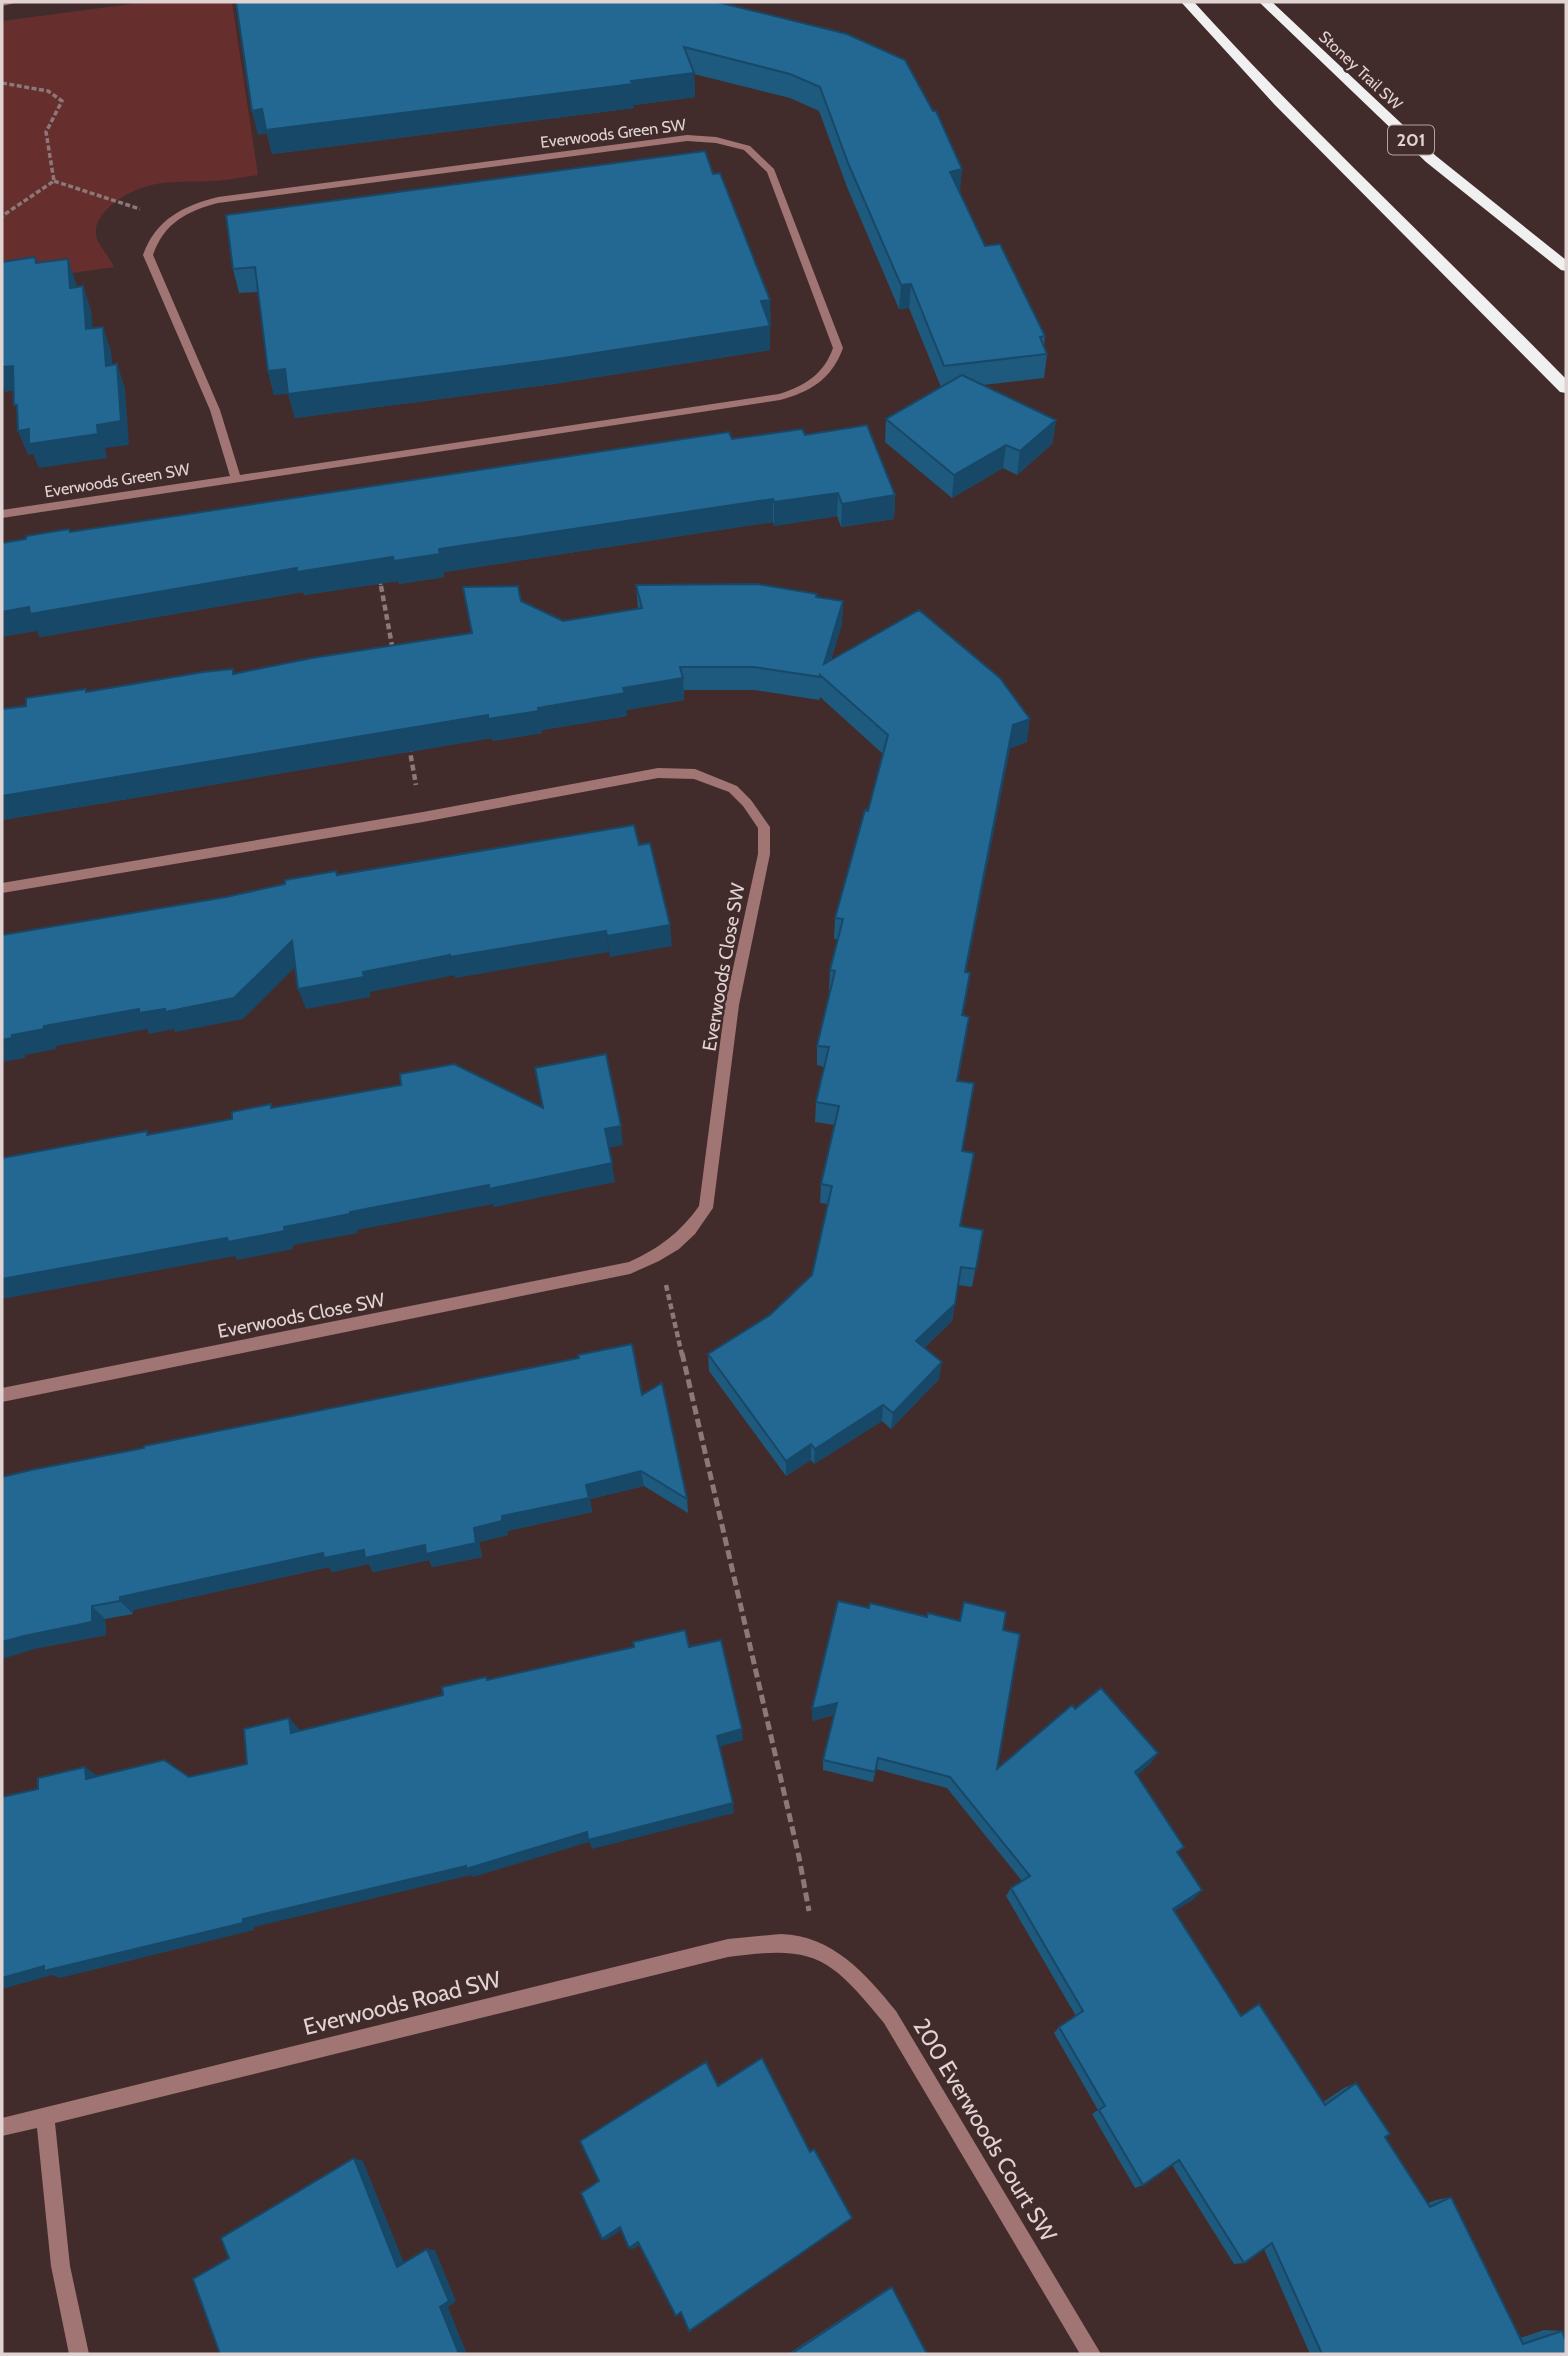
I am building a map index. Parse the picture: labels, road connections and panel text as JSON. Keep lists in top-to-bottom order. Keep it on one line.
{"streets":{"highway":["Stoney Trail SW","201"],"street":["Everwoods Green SW","Everwoods Close SW","Everwoods Road SW","200 Everwoods Court SW"]},"crossings":[["Everwoods Road SW","200 Everwoods Court SW"]]}
